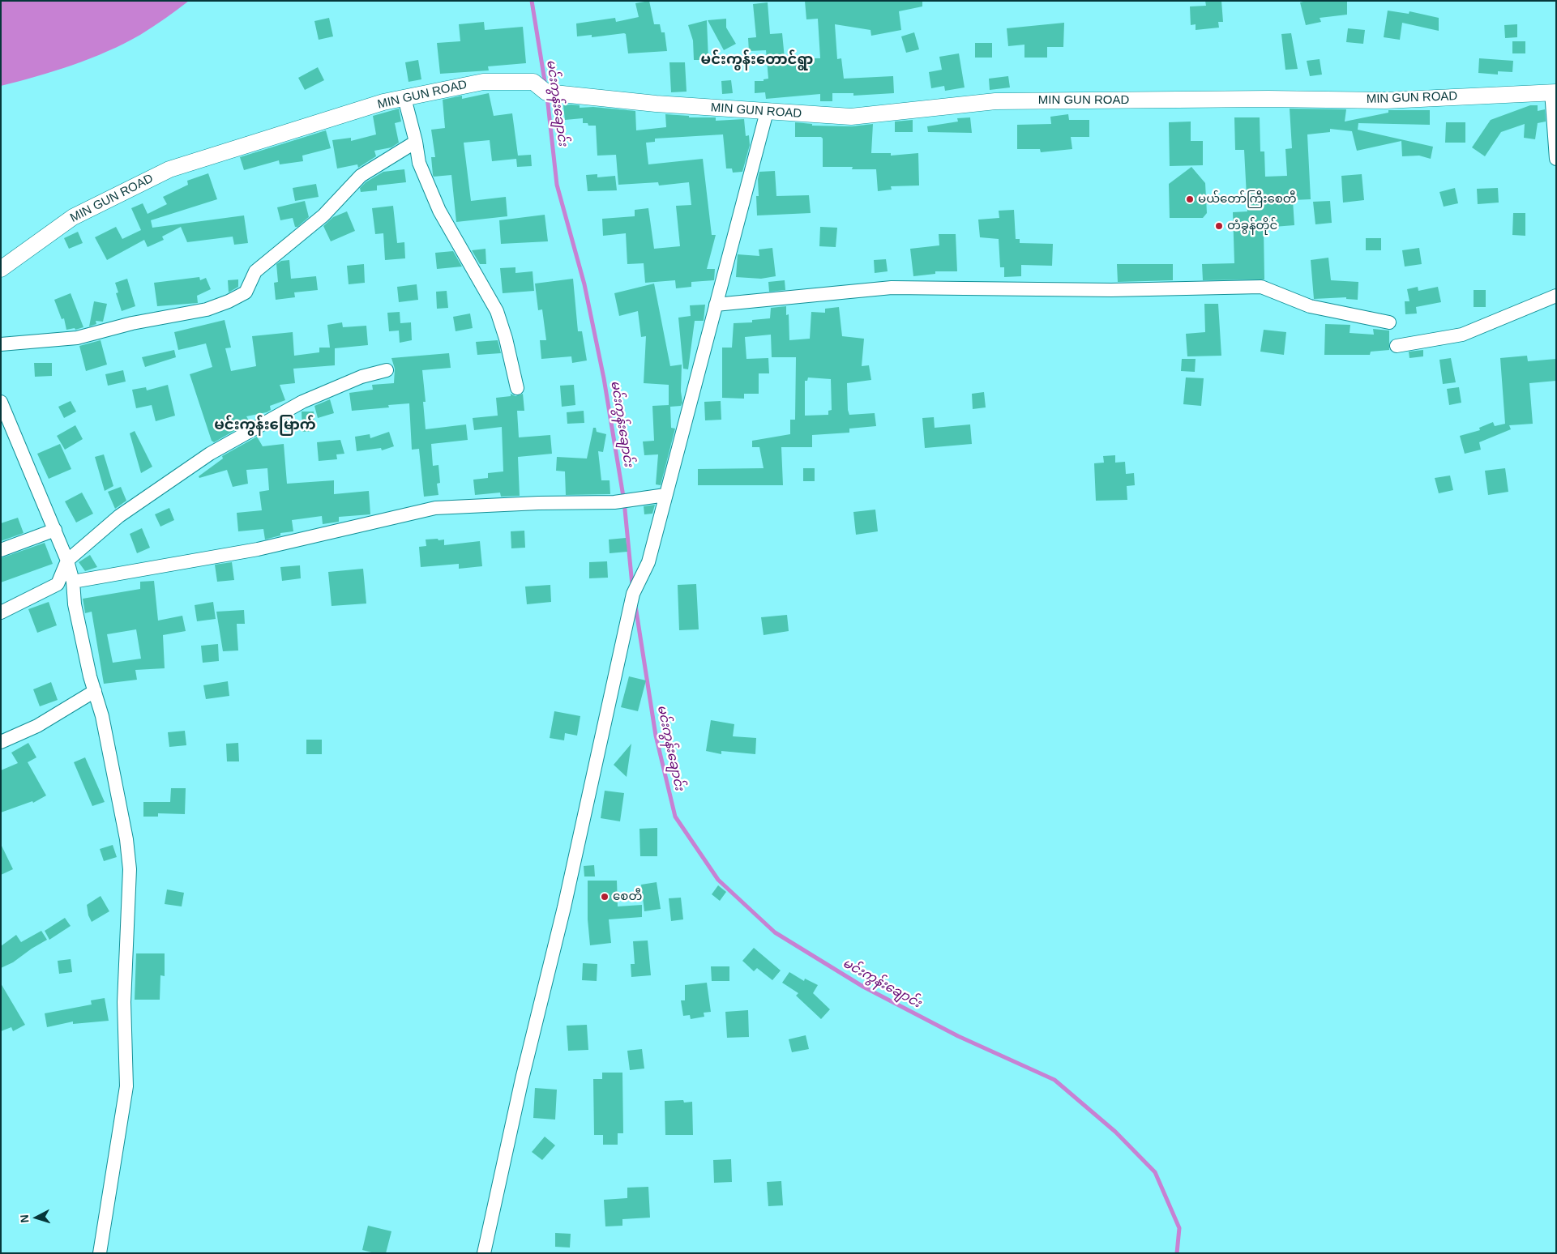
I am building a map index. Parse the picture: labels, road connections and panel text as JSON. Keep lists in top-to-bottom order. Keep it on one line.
{"streets":{"street":["MIN GUN ROAD"]},"districts":["မင်းကွန်းတောင်ရွာ","မင်းကွန်းမြောက်"],"water":["မင်းကွန်းချောင်း"],"places":["မယ်တော်ကြီးစေတီ","တံခွန်တိုင်","စေတီ"],"north":"left"}
